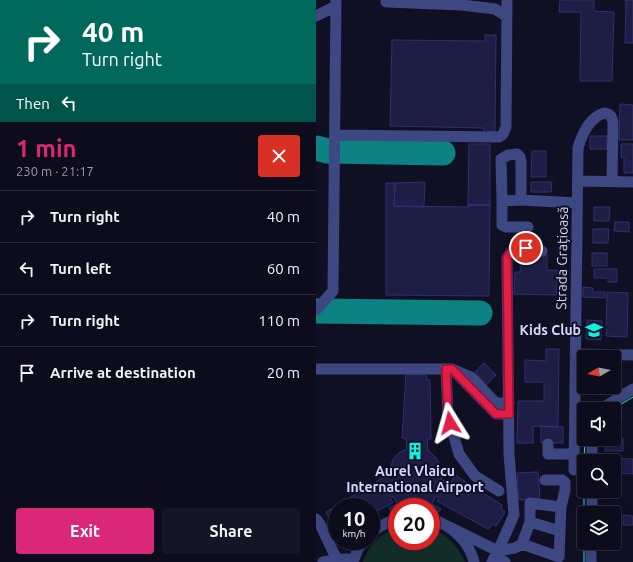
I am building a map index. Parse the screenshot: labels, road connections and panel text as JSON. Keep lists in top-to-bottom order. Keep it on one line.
{"streets":{"street":["Strada Grațioasă"]},"places":{"school or university":["Kids Club"],"building":["Aurel Vlaicu International Airport"]},"north":"left","page":{"turn":["40 m","Turn right"],"then":"Then","heading":["1 min","230 m · 21:17"],"list":[{"name":"Turn right","value":"40 m"},{"name":"Turn left","value":"60 m"},{"name":"Turn right","value":"110 m"},{"name":"Arrive at destination","value":"20 m"}],"speed":"10 km/h","limit":"20","buttons":["Exit","Share"]}}
